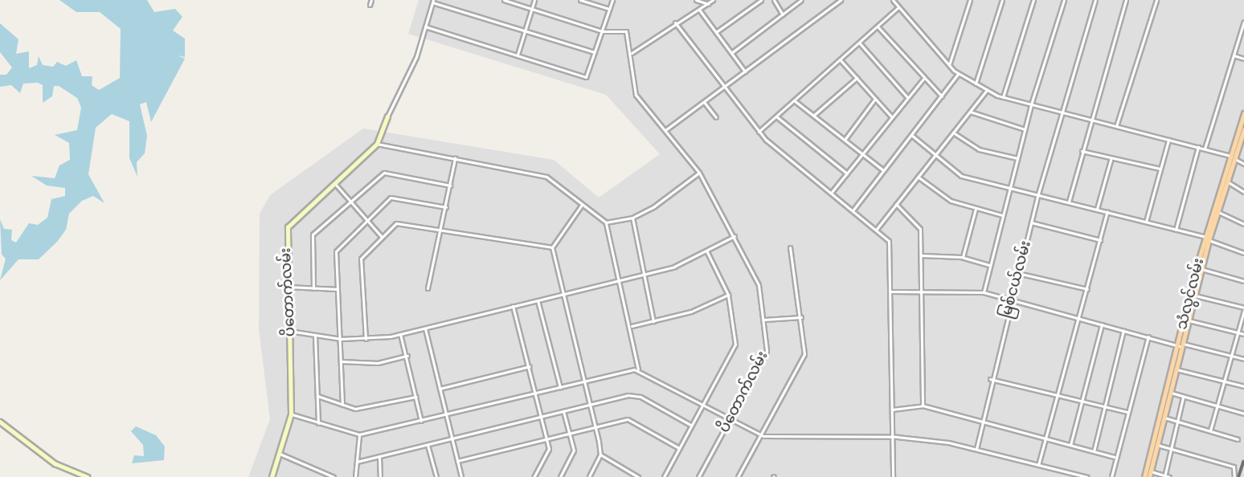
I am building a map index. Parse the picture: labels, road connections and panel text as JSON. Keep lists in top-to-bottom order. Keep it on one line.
{"streets":{"main road":["သံလွင်လမ်း"],"street":["မြစ်ငယ်လမ်း","ပိတောက်လမ်း"]}}
